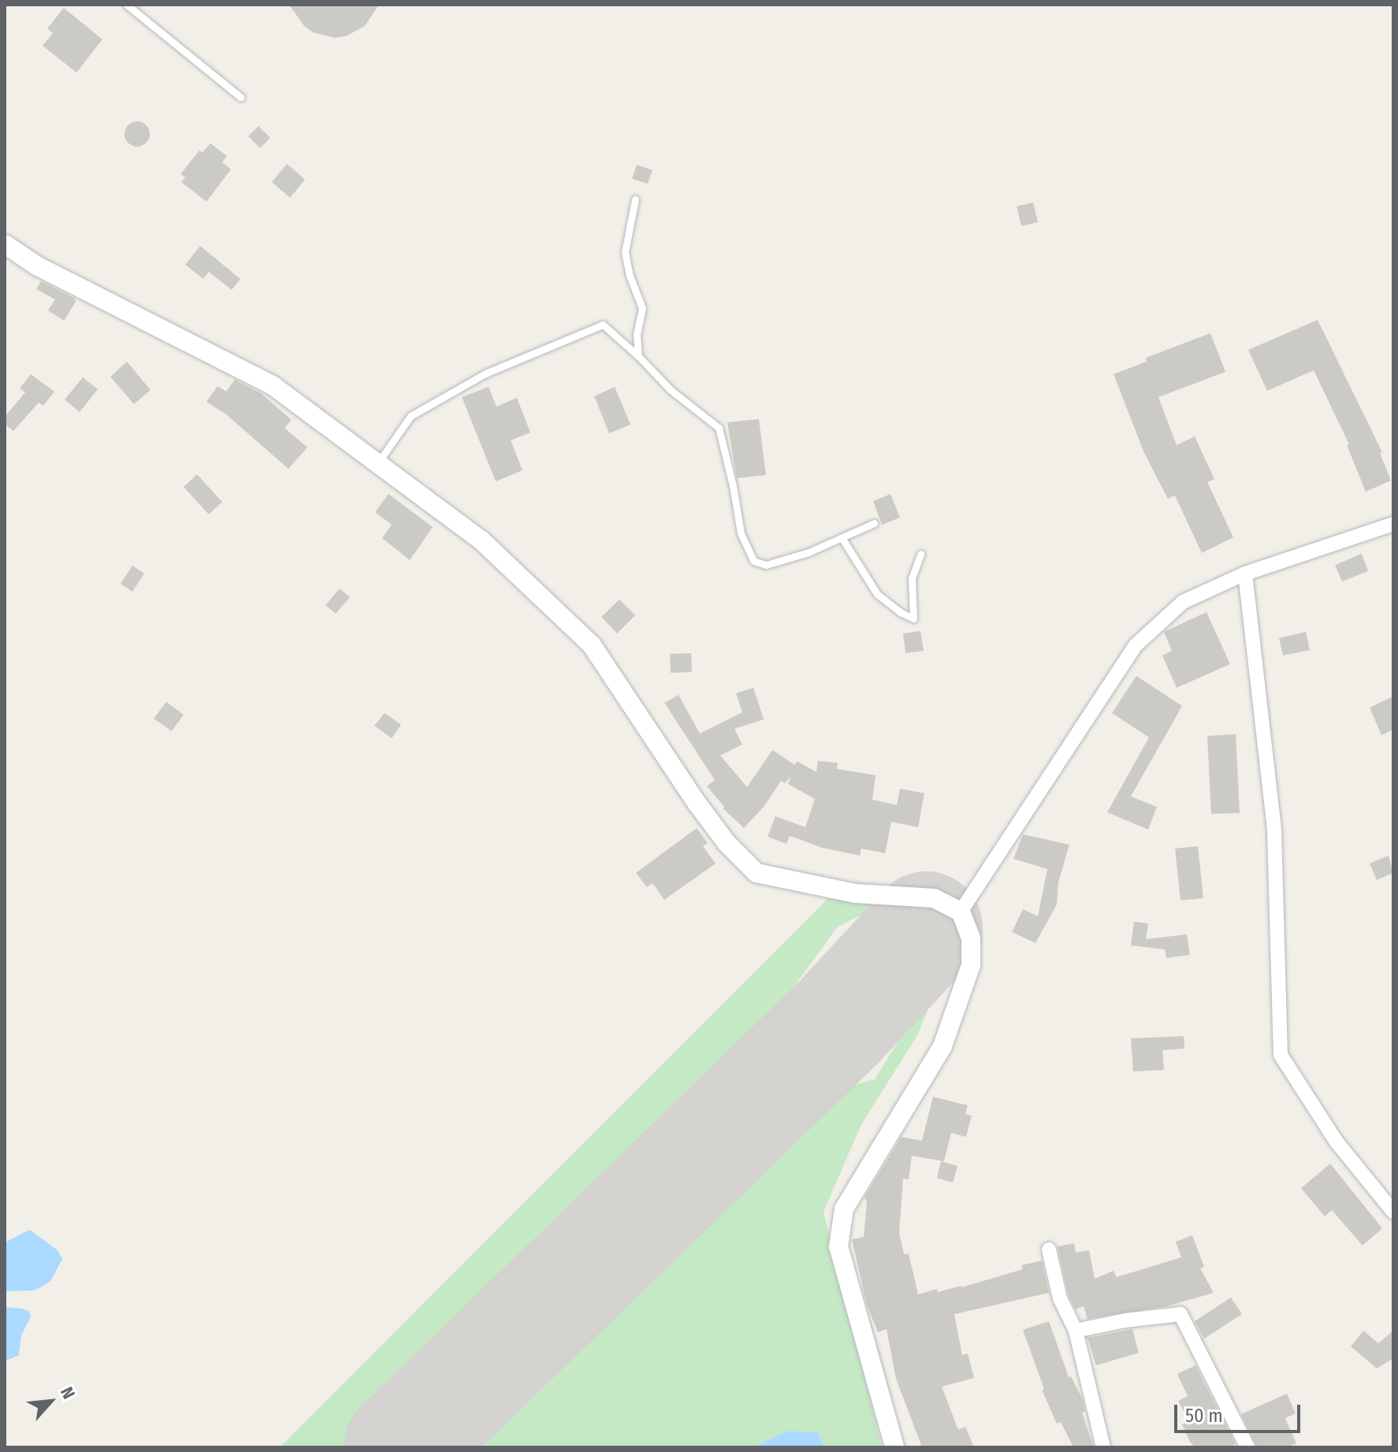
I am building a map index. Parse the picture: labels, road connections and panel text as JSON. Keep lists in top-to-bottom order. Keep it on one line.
{"scale_bar":"50 m","north":"top right"}
